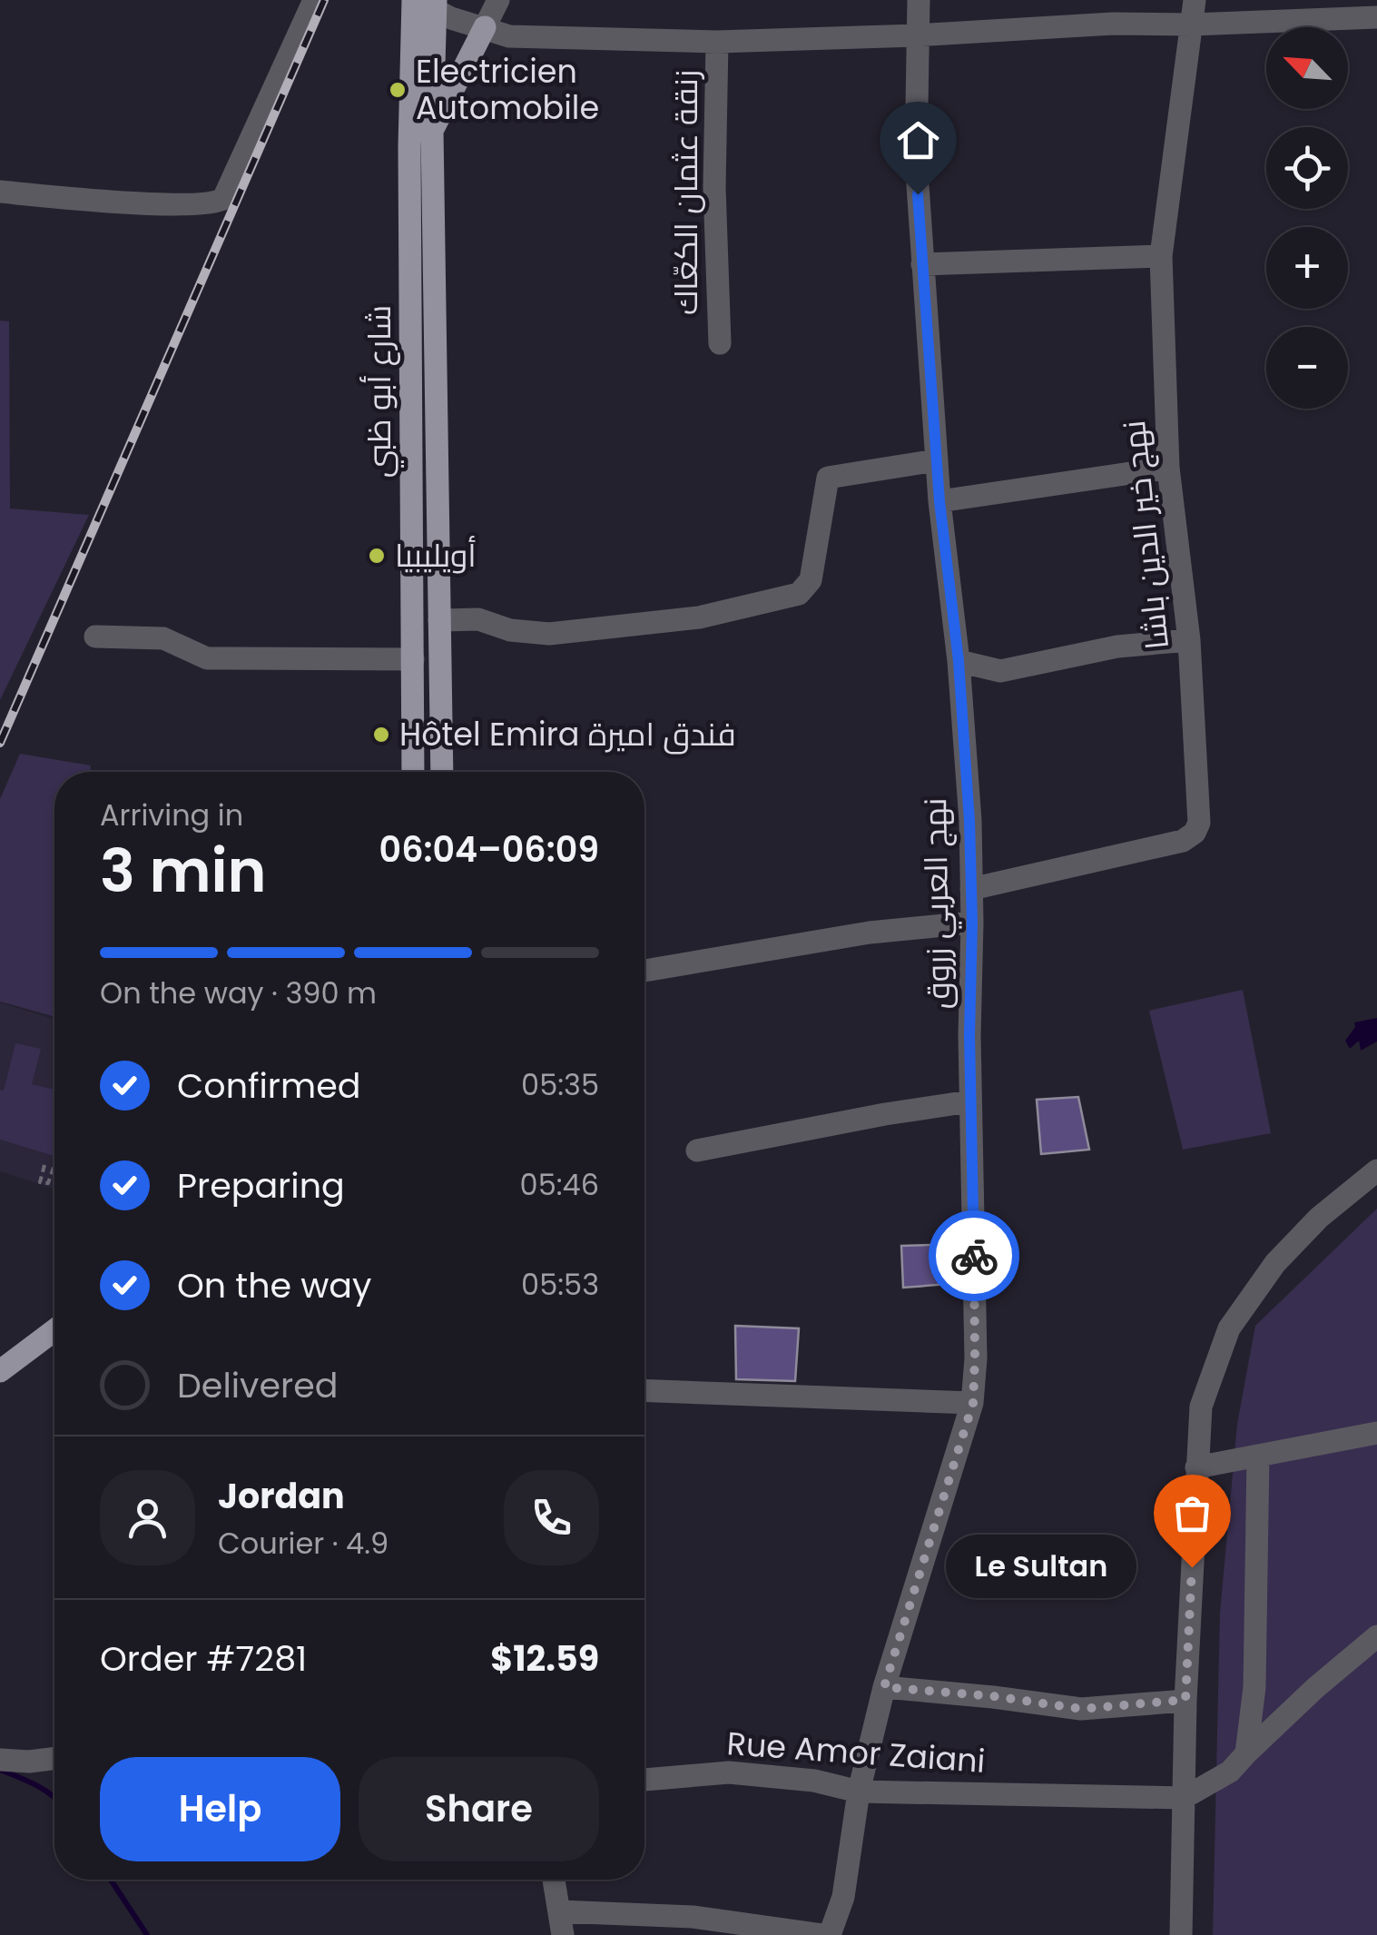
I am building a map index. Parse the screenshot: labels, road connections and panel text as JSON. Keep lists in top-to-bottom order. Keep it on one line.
{"streets":{"main road":["شارع أبو ظبي"],"street":["زنقة عثمان الكعّاك","نهج خير الدين باشا","نهج العربي زروق","Rue Amor Zaiani"]},"crossings":[["نهج خير الدين باشا","نهج العربي زروق"],["نهج العربي زروق","Rue Amor Zaiani"]],"places":["Electricien Automobile","أويليبيا","Hôtel Emira فندق اميرة","Le Sultan"],"north":"top left","page":{"map_buttons":["+","−"],"heading":["3 min","Arriving in","06:04–06:09"],"panel":["Jordan","Courier · 4.9","Order #7281","$12.59"],"bar":"On the way · 390 m","list":[["Confirmed","05:35"],["Preparing","05:46"],["On the way","05:53"],"Delivered"],"bubble":"Le Sultan","buttons":["Help","Share"]}}
